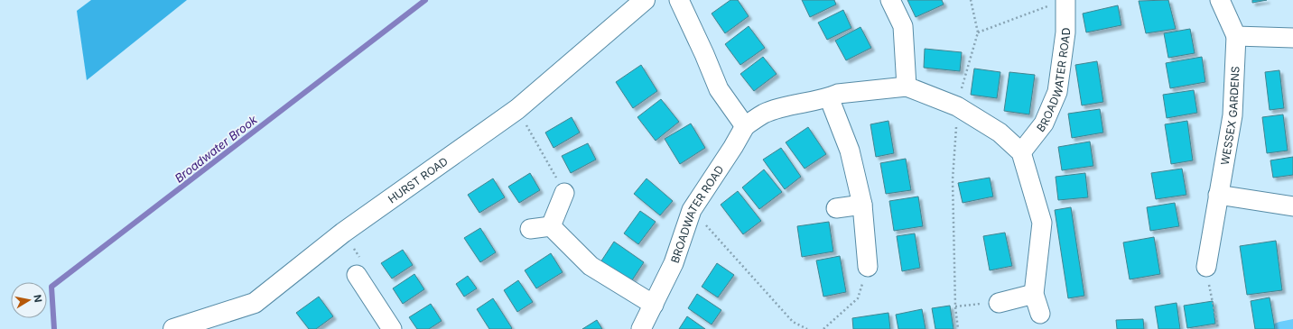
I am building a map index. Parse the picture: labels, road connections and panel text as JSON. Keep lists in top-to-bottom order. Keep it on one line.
{"streets":{"main road":["HURST ROAD"],"street":["BROADWATER ROAD","WESSEX GARDENS"]},"water":["Broadwater Brook"],"north":"right"}
